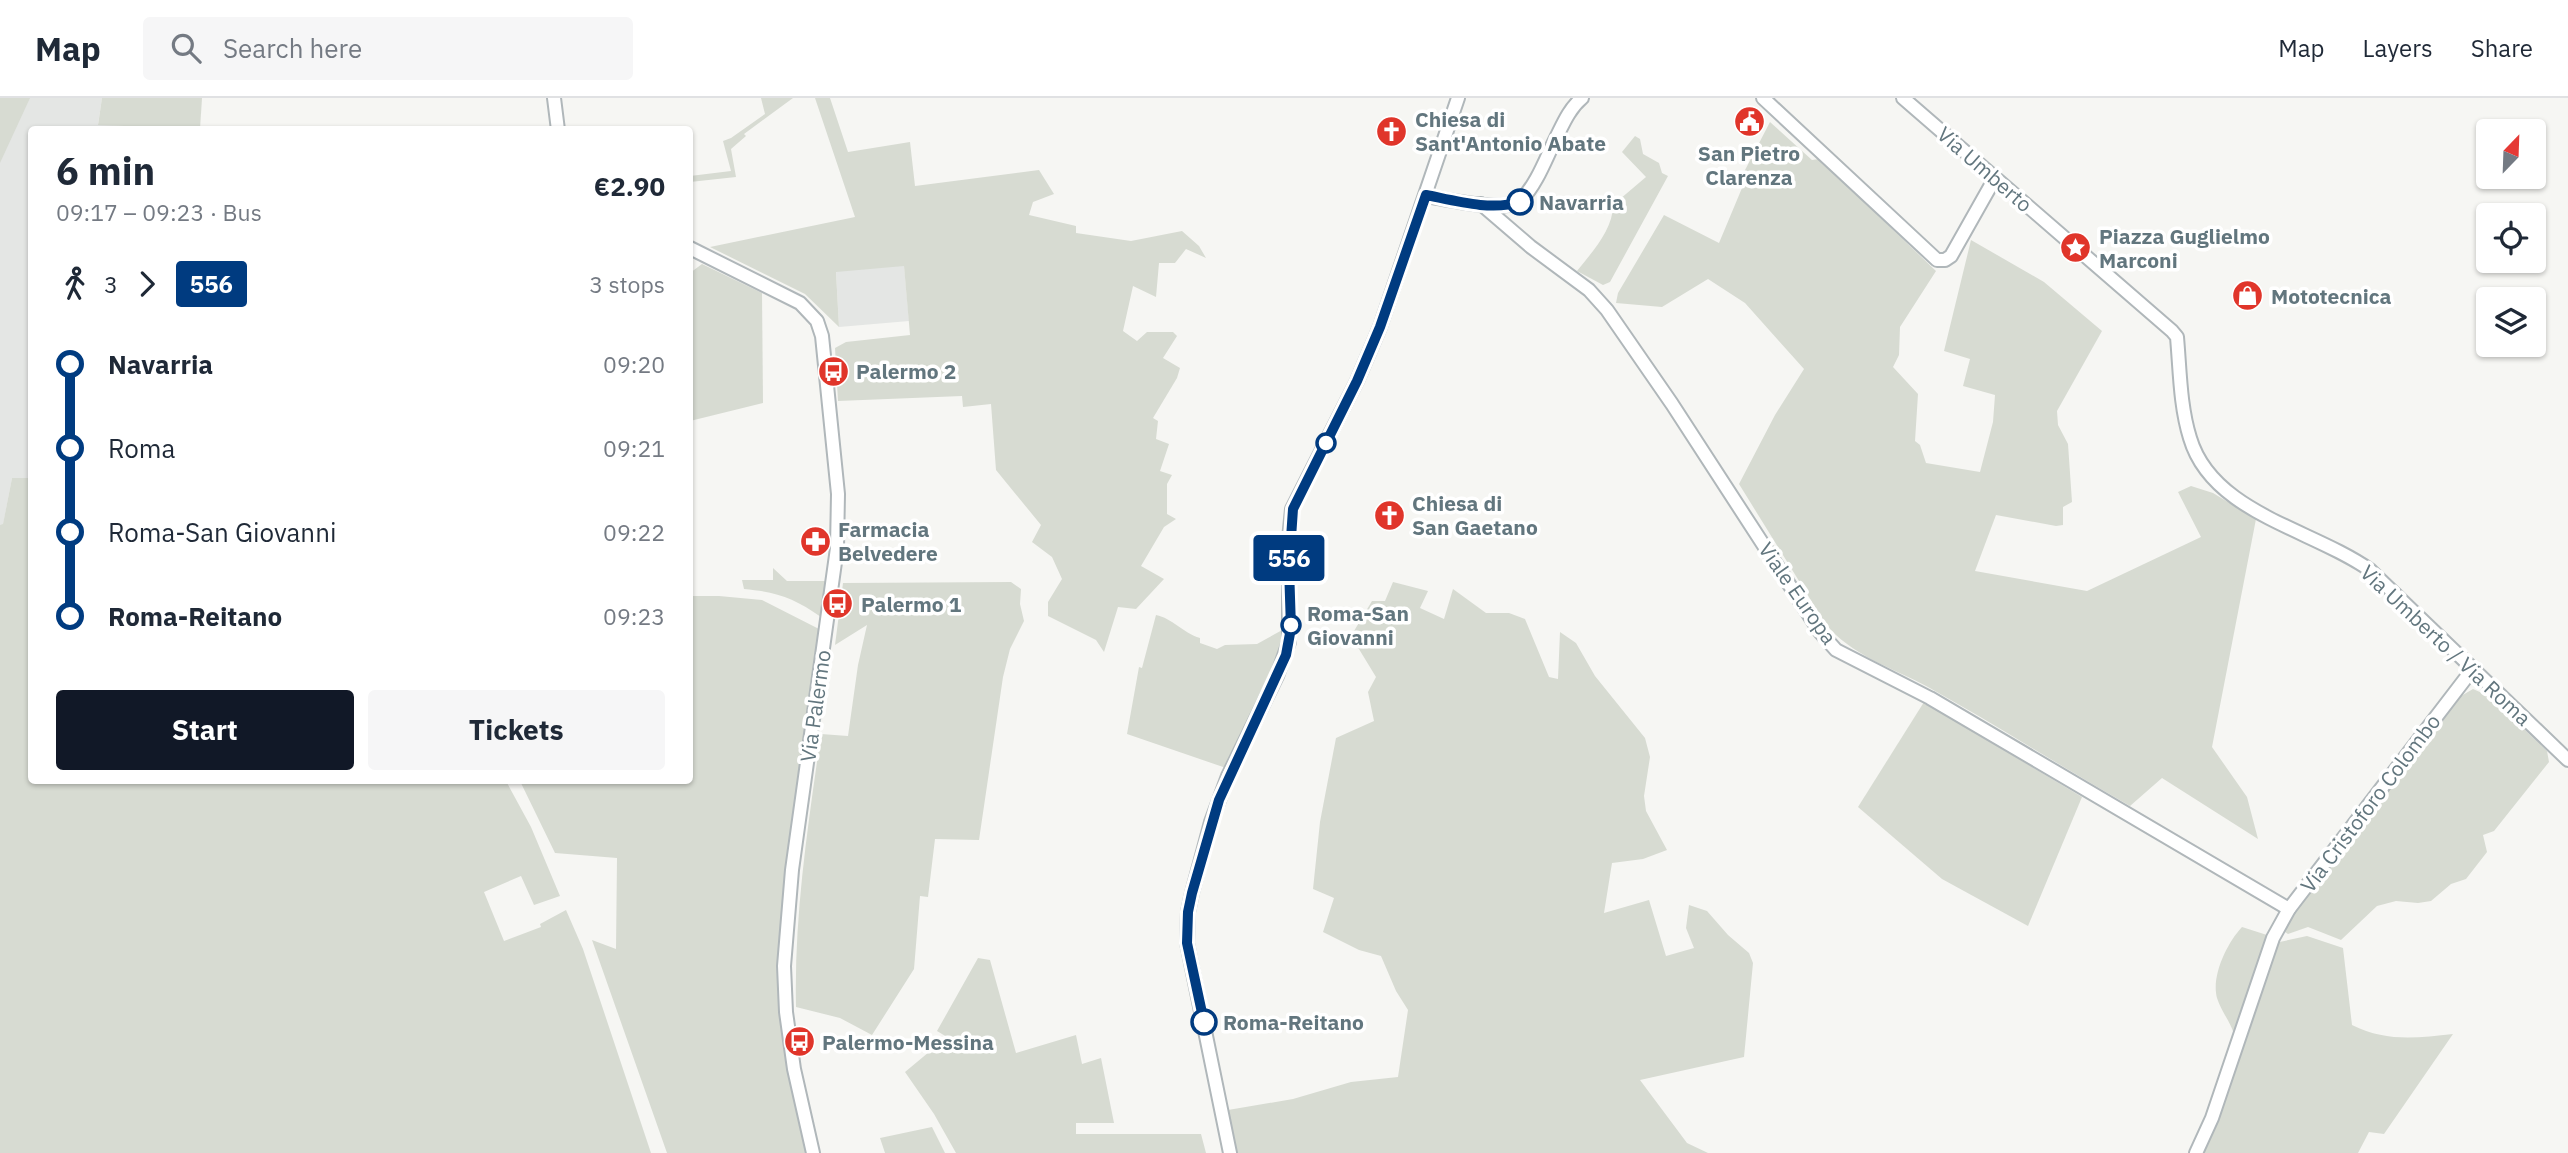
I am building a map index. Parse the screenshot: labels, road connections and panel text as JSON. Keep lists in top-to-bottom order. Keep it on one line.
{"streets":{"street":["Via Umberto","Viale Europa","Via Umberto / Via Roma","Via Palermo","Via Cristoforo Colombo"]},"crossings":[["Via Umberto","Via Umberto / Via Roma"],["Viale Europa","Via Cristoforo Colombo"],["Via Umberto / Via Roma","Via Cristoforo Colombo"]],"places":{"public building":["San Pietro Clarenza"],"church":["Chiesa di Sant'Antonio Abate","Chiesa di San Gaetano"],"other":["Navarria","Roma-San Giovanni","Roma-Reitano"],"place":["Piazza Guglielmo Marconi"],"shop":["Mototecnica"],"bus stop":["Palermo 2","Palermo 1","Palermo-Messina"],"pharmacy":["Farmacia Belvedere"]},"lines":["bus line 556"],"north":"top right","page":{"header":"Map","search":"Search here","nav":["Map","Layers","Share"],"on_map":"556","heading":["6 min","09:17 – 09:23 · Bus","€2.90"],"legs":["3","556","3 stops"],"list":[{"name":"Navarria","value":"09:20"},{"name":"Roma","value":"09:21"},{"name":"Roma-San Giovanni","value":"09:22"},{"name":"Roma-Reitano","value":"09:23"}],"buttons":["Start","Tickets"]}}
